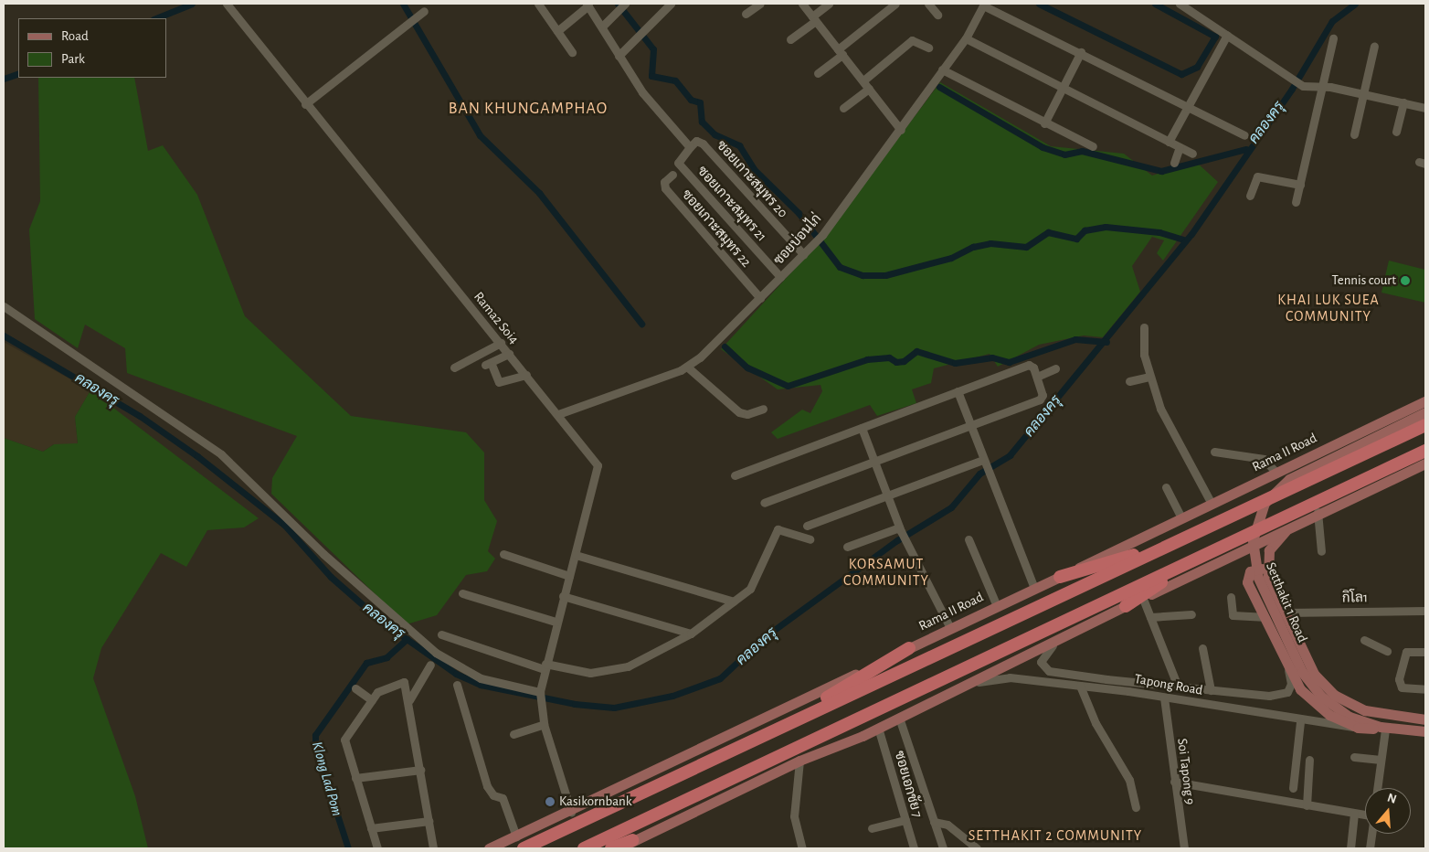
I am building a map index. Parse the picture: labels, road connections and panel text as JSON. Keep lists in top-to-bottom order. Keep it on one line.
{"streets":{"main road":["Rama II Road","Setthakit 1 Road","Tapong Road"],"street":["ซอยเกาะสมุทร 20","ซอยเกาะสมุทร 21","ซอยเกาะสมุทร 22","ซอยบ่อนไก่","Rama2 Soi4","กิโล1","Soi Tapong 9","ซอยเอกชัย 7"]},"crossings":[["ซอยเกาะสมุทร 20","ซอยเกาะสมุทร 21"],["ซอยเกาะสมุทร 20","ซอยบ่อนไก่"],["ซอยเกาะสมุทร 21","ซอยบ่อนไก่"],["ซอยเกาะสมุทร 22","ซอยบ่อนไก่"],["ซอยบ่อนไก่","Rama2 Soi4"],["Rama2 Soi4","Rama II Road"],["กิโล1","Setthakit 1 Road"],["Setthakit 1 Road","Tapong Road"],["Tapong Road","Soi Tapong 9"]],"districts":["BAN KHUNGAMPHAO","KHAI LUK SUEA COMMUNITY","KORSAMUT COMMUNITY","SETTHAKIT 2 COMMUNITY"],"water":["คลองครุ","Klong Lad Pom"],"places":["Tennis court","Kasikornbank"],"legend":["Road","Park"],"north":"top"}
